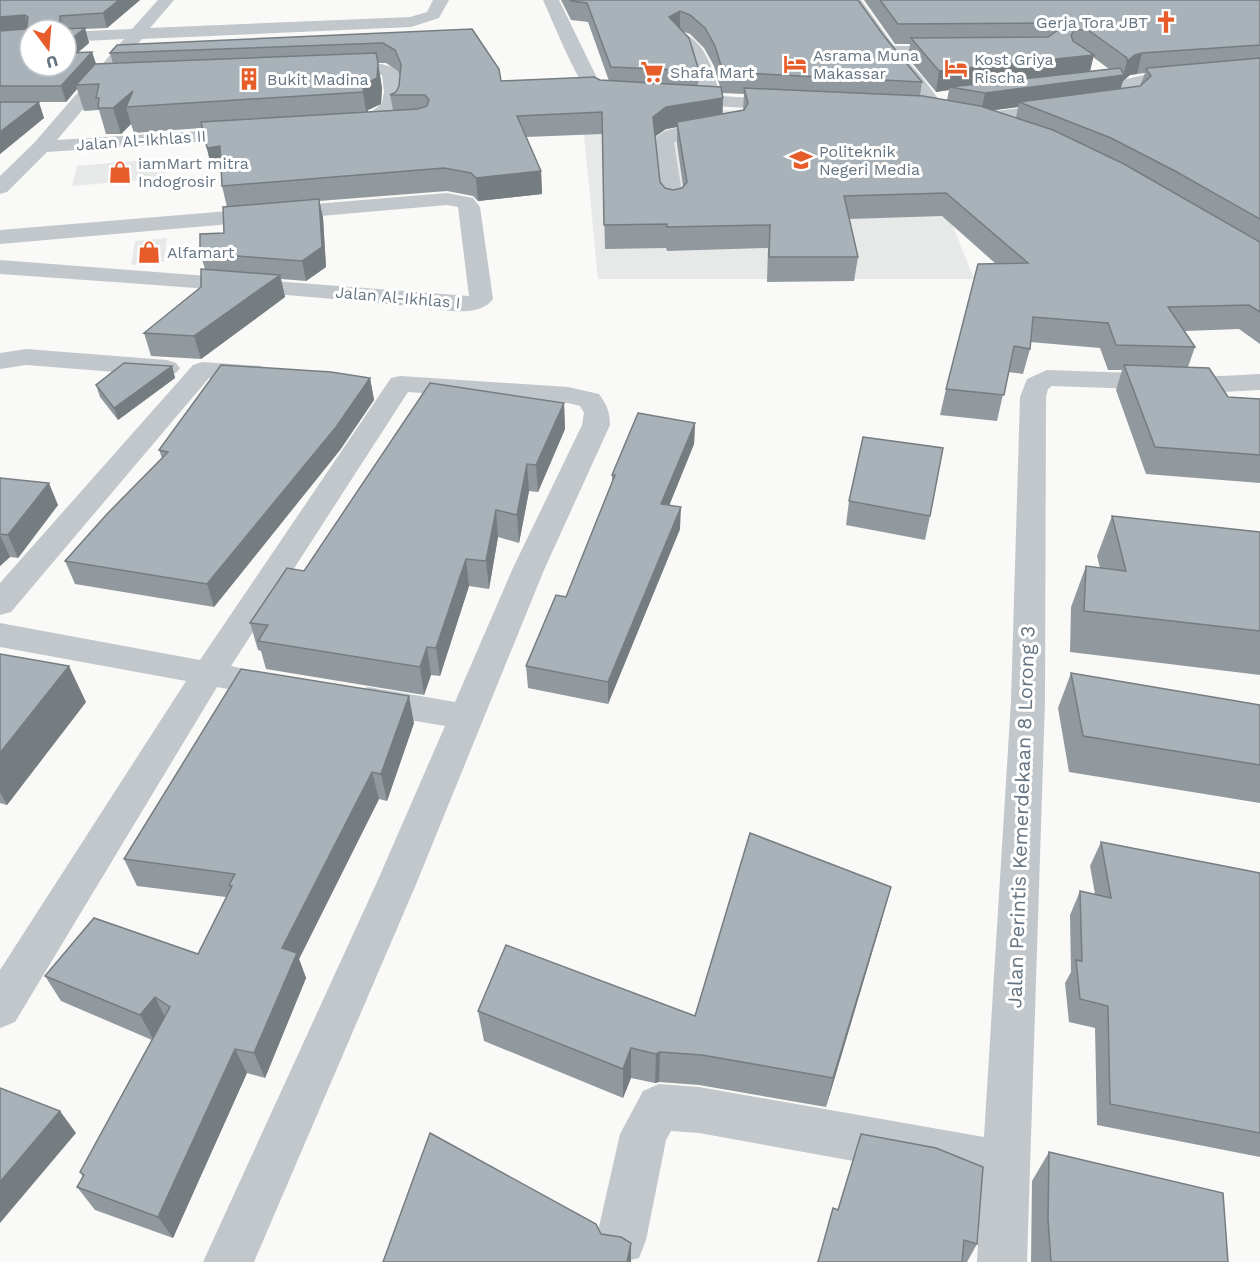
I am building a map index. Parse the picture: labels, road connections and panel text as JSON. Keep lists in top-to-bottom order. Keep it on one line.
{"streets":{"street":["Jalan Al-Ikhlas II","Jalan Al-Ikhlas I","Jalan Perintis Kemerdekaan 8 Lorong 3"]},"places":{"church":["Gerja Tora JBT"],"hotel":["Asrama Muna Makassar","Kost Griya Rischa"],"supermarket":["Shafa Mart"],"building":["Bukit Madina"],"school or university":["Politeknik Negeri Media"],"shop":["iamMart mitra Indogrosir","Alfamart"]},"north":"bottom"}
